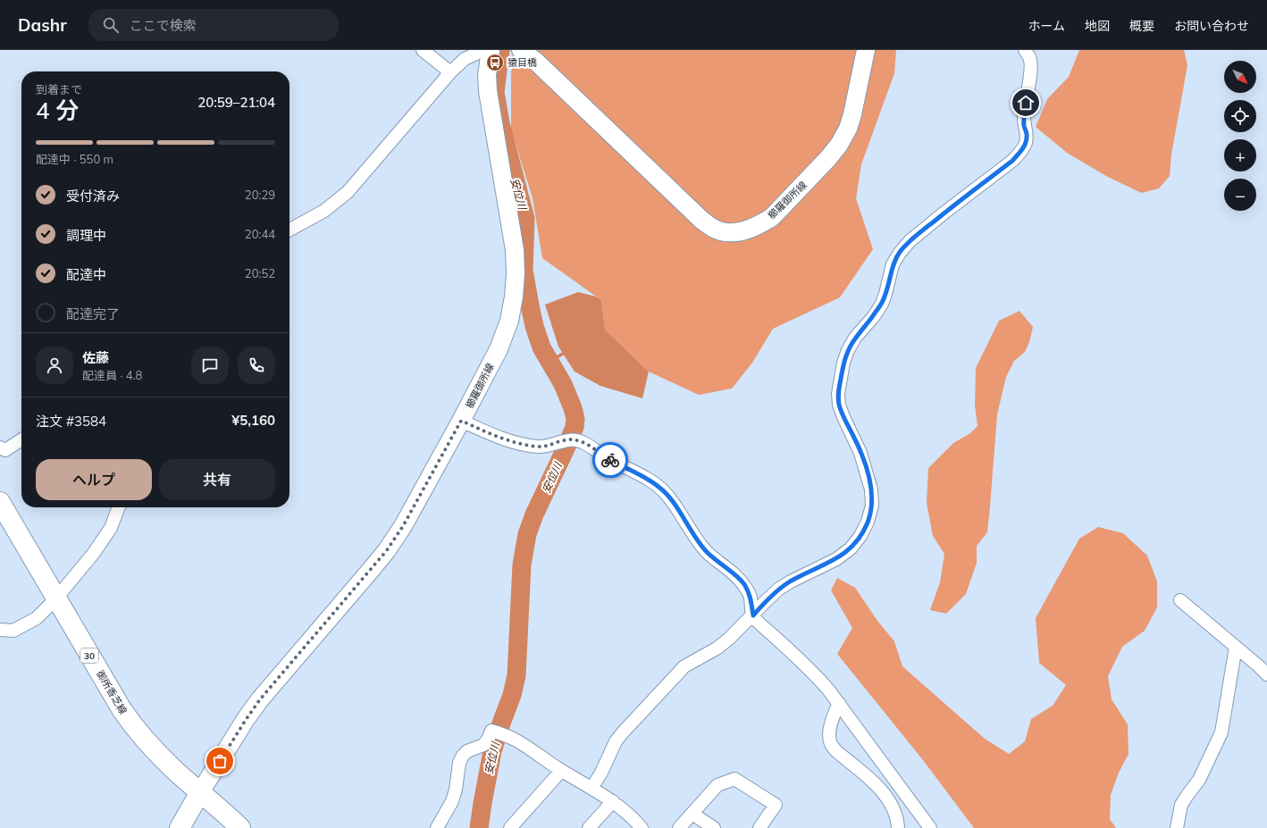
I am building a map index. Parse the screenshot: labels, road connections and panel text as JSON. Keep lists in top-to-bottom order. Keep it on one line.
{"streets":{"main road":["櫛羅御所線","30","御所香芝線"]},"crossings":[["櫛羅御所線","御所香芝線"]],"water":["安位川"],"places":{"bus stop":["猿目橋"]},"north":"bottom right","page":{"header":"Dashr","search":"ここで検索","nav":["ホーム","地図","概要","お問い合わせ"],"map_buttons":["+","−"],"heading":["4 分","到着まで","20:59–21:04"],"panel":["佐藤","配達員 · 4.8","注文 #3584","¥5,160"],"bar":"配達中 · 550 m","list":[["受付済み","20:29"],["調理中","20:44"],["配達中","20:52"],"配達完了"],"buttons":["ヘルプ","共有"]}}
